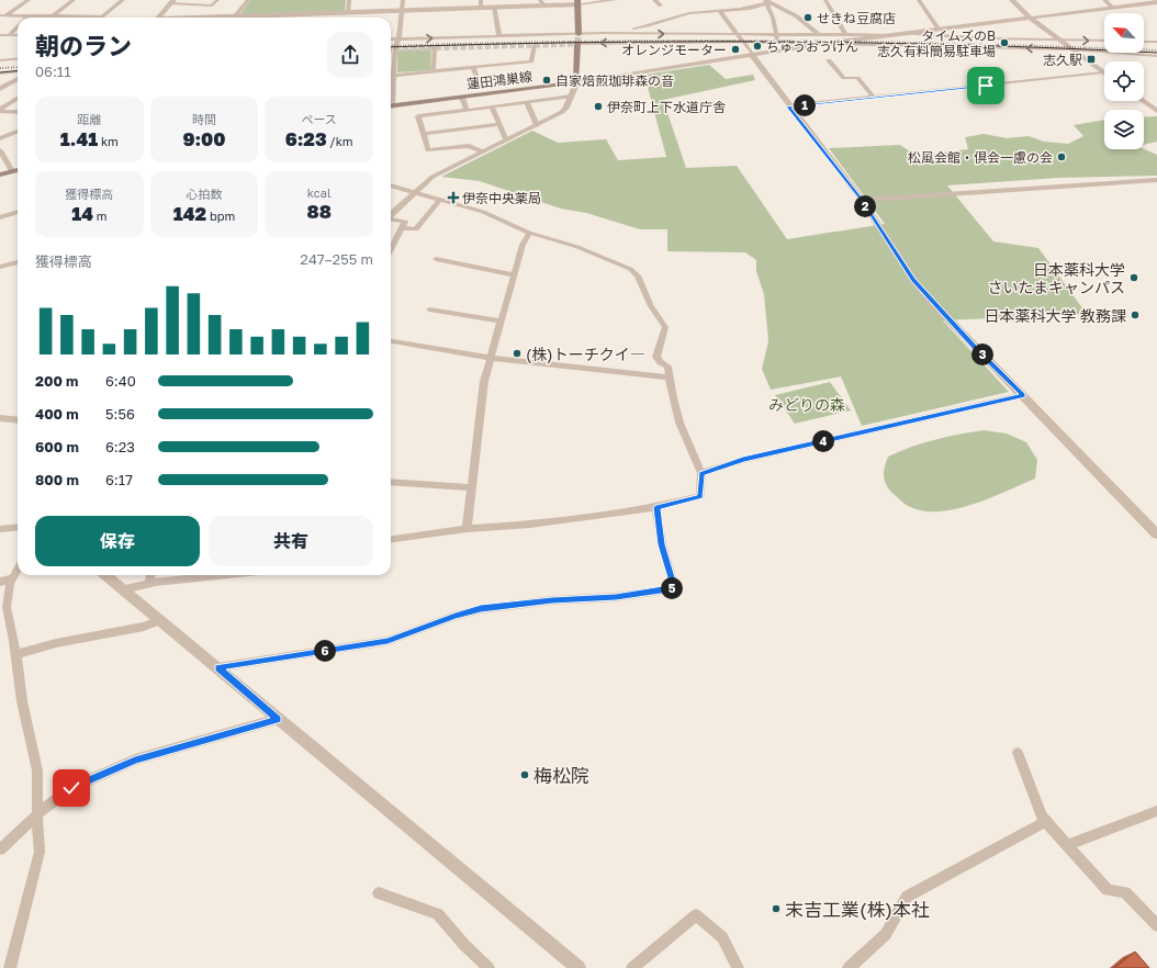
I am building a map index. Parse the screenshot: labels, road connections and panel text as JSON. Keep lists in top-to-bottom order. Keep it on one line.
{"streets":{"main road":["蓮田鴻巣線"]},"parks":["みどりの森"],"places":{"other":["せきね豆腐店","タイムズのB 志久有料簡易駐車場","ちゅうおうけん","オレンジモーター","自家焙煎珈琲森の音","伊奈町上下水道庁舎","松風会館・倶会一慮の会","日本薬科大学 さいたまキャンパス","日本薬科大学 教務課","(株)トーチクイ―","梅松院","末吉工業(株)本社"],"transit":["志久駅"],"health":["伊奈中央薬局"]},"north":"top left","page":{"heading":["朝のラン","06:11"],"stats":[["距離","1.41 km"],["時間","9:00"],["ペース","6:23 /km"],["獲得標高","14 m"],["心拍数","142 bpm"],["kcal","88"]],"pins":["1","2","3","4","5","6"],"chart":["獲得標高","247–255 m"],"list":[{"name":"200 m","note":"6:40"},{"name":"400 m","note":"5:56"},{"name":"600 m","note":"6:23"},{"name":"800 m","note":"6:17"}],"buttons":["保存","共有"]}}
